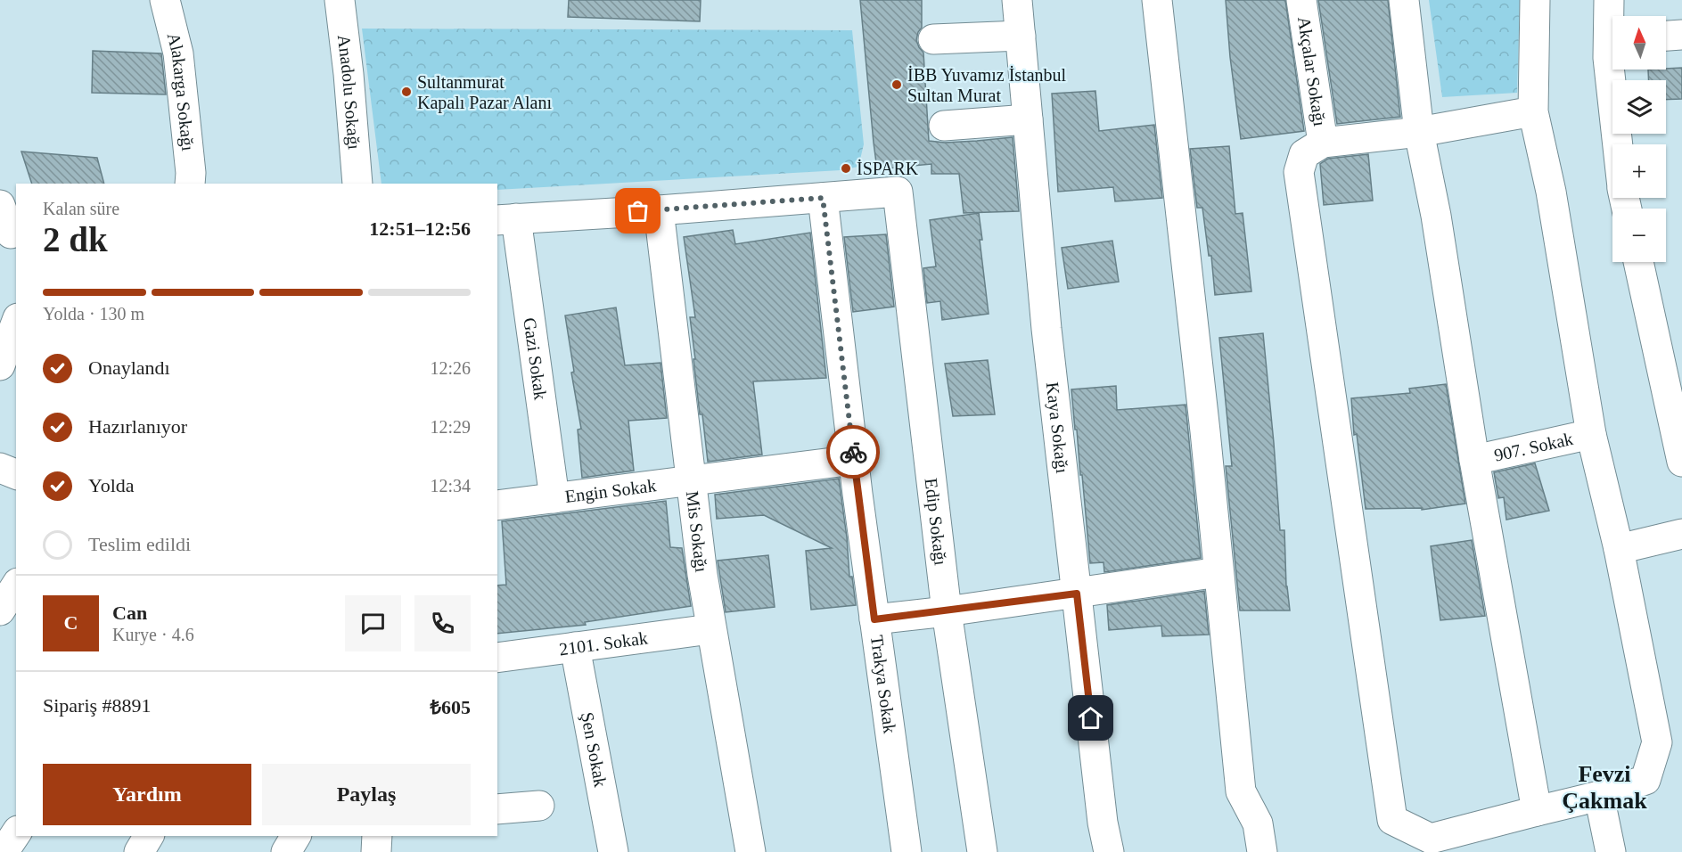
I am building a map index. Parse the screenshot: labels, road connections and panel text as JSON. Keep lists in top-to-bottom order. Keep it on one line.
{"streets":{"street":["Akçalar Sokağı","Alakarga Sokağı","Anadolu Sokağı","Gazi Sokak","Kaya Sokağı","907. Sokak","Engin Sokak","Edip Sokağı","Mis Sokağı","2101. Sokak","Trakya Sokak","Şen Sokak"]},"crossings":[["Gazi Sokak","Engin Sokak"],["Engin Sokak","Mis Sokağı"],["Engin Sokak","Trakya Sokak"],["Edip Sokağı","Trakya Sokak"],["Mis Sokağı","2101. Sokak"],["2101. Sokak","Şen Sokak"]],"districts":["Fevzi Çakmak"],"places":["İBB Yuvamız İstanbul Sultan Murat","Sultanmurat Kapalı Pazar Alanı","İSPARK"],"north":"top","page":{"map_buttons":["+","−"],"heading":["2 dk","Kalan süre","12:51–12:56"],"panel":["Can","Kurye · 4.6","Sipariş #8891","₺605"],"bar":"Yolda · 130 m","list":[["Onaylandı","12:26"],["Hazırlanıyor","12:29"],["Yolda","12:34"],"Teslim edildi"],"round":"C","buttons":["Yardım","Paylaş"]}}
